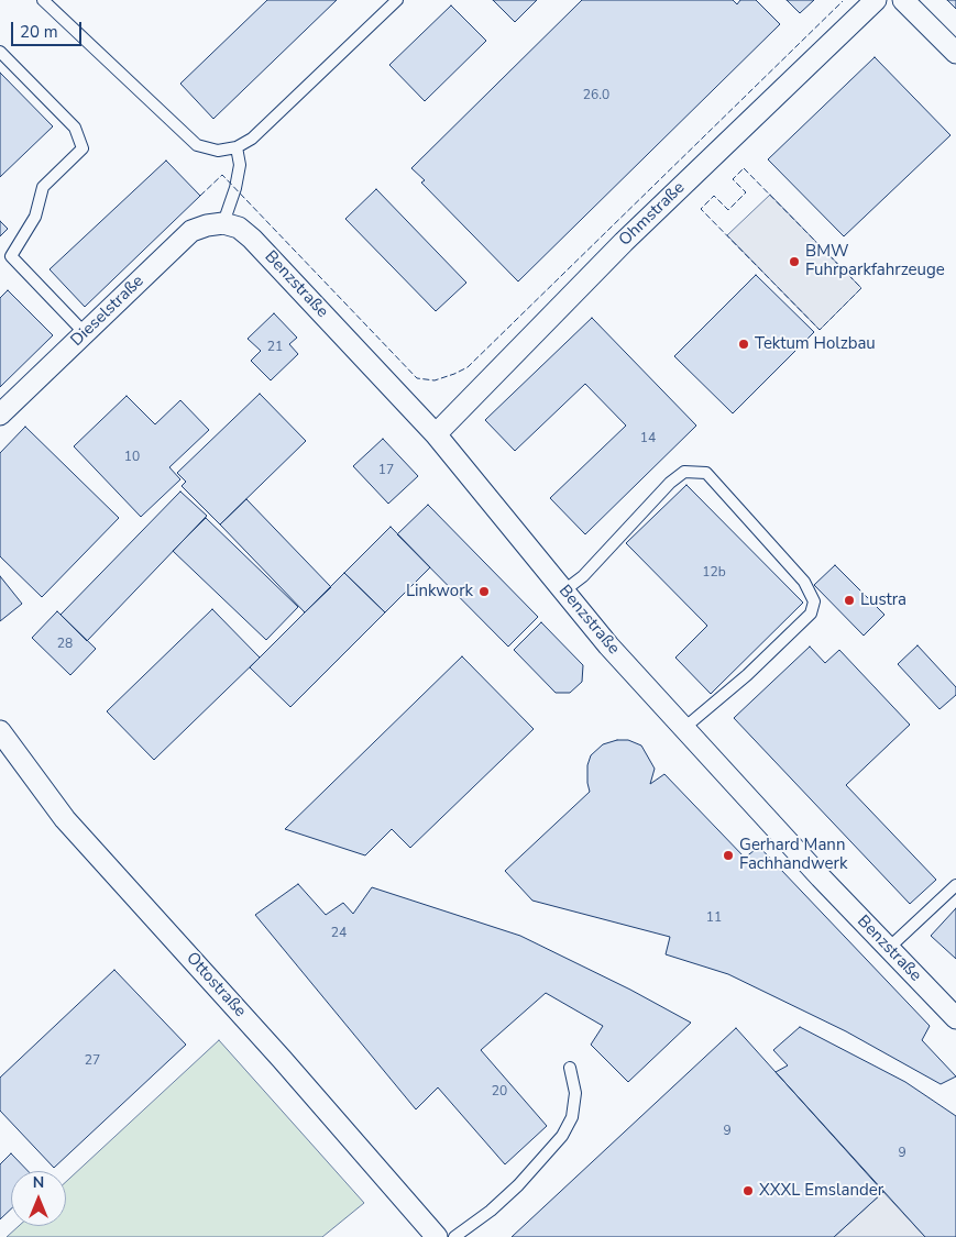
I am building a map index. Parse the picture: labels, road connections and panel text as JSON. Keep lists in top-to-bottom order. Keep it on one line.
{"streets":{"street":["Ohmstraße","Benzstraße","Dieselstraße","Ottostraße"]},"crossings":[["Ohmstraße","Benzstraße"],["Benzstraße","Dieselstraße"]],"places":["BMW Fuhrparkfahrzeuge","Tektum Holzbau","Linkwork","Lustra","Gerhard Mann Fachhandwerk","XXXL Emslander"],"house_numbers":["26.0","21","14","10","17","12b","28","11","24","27","20","9","9"],"scale_bar":"20 m","north":"top"}
